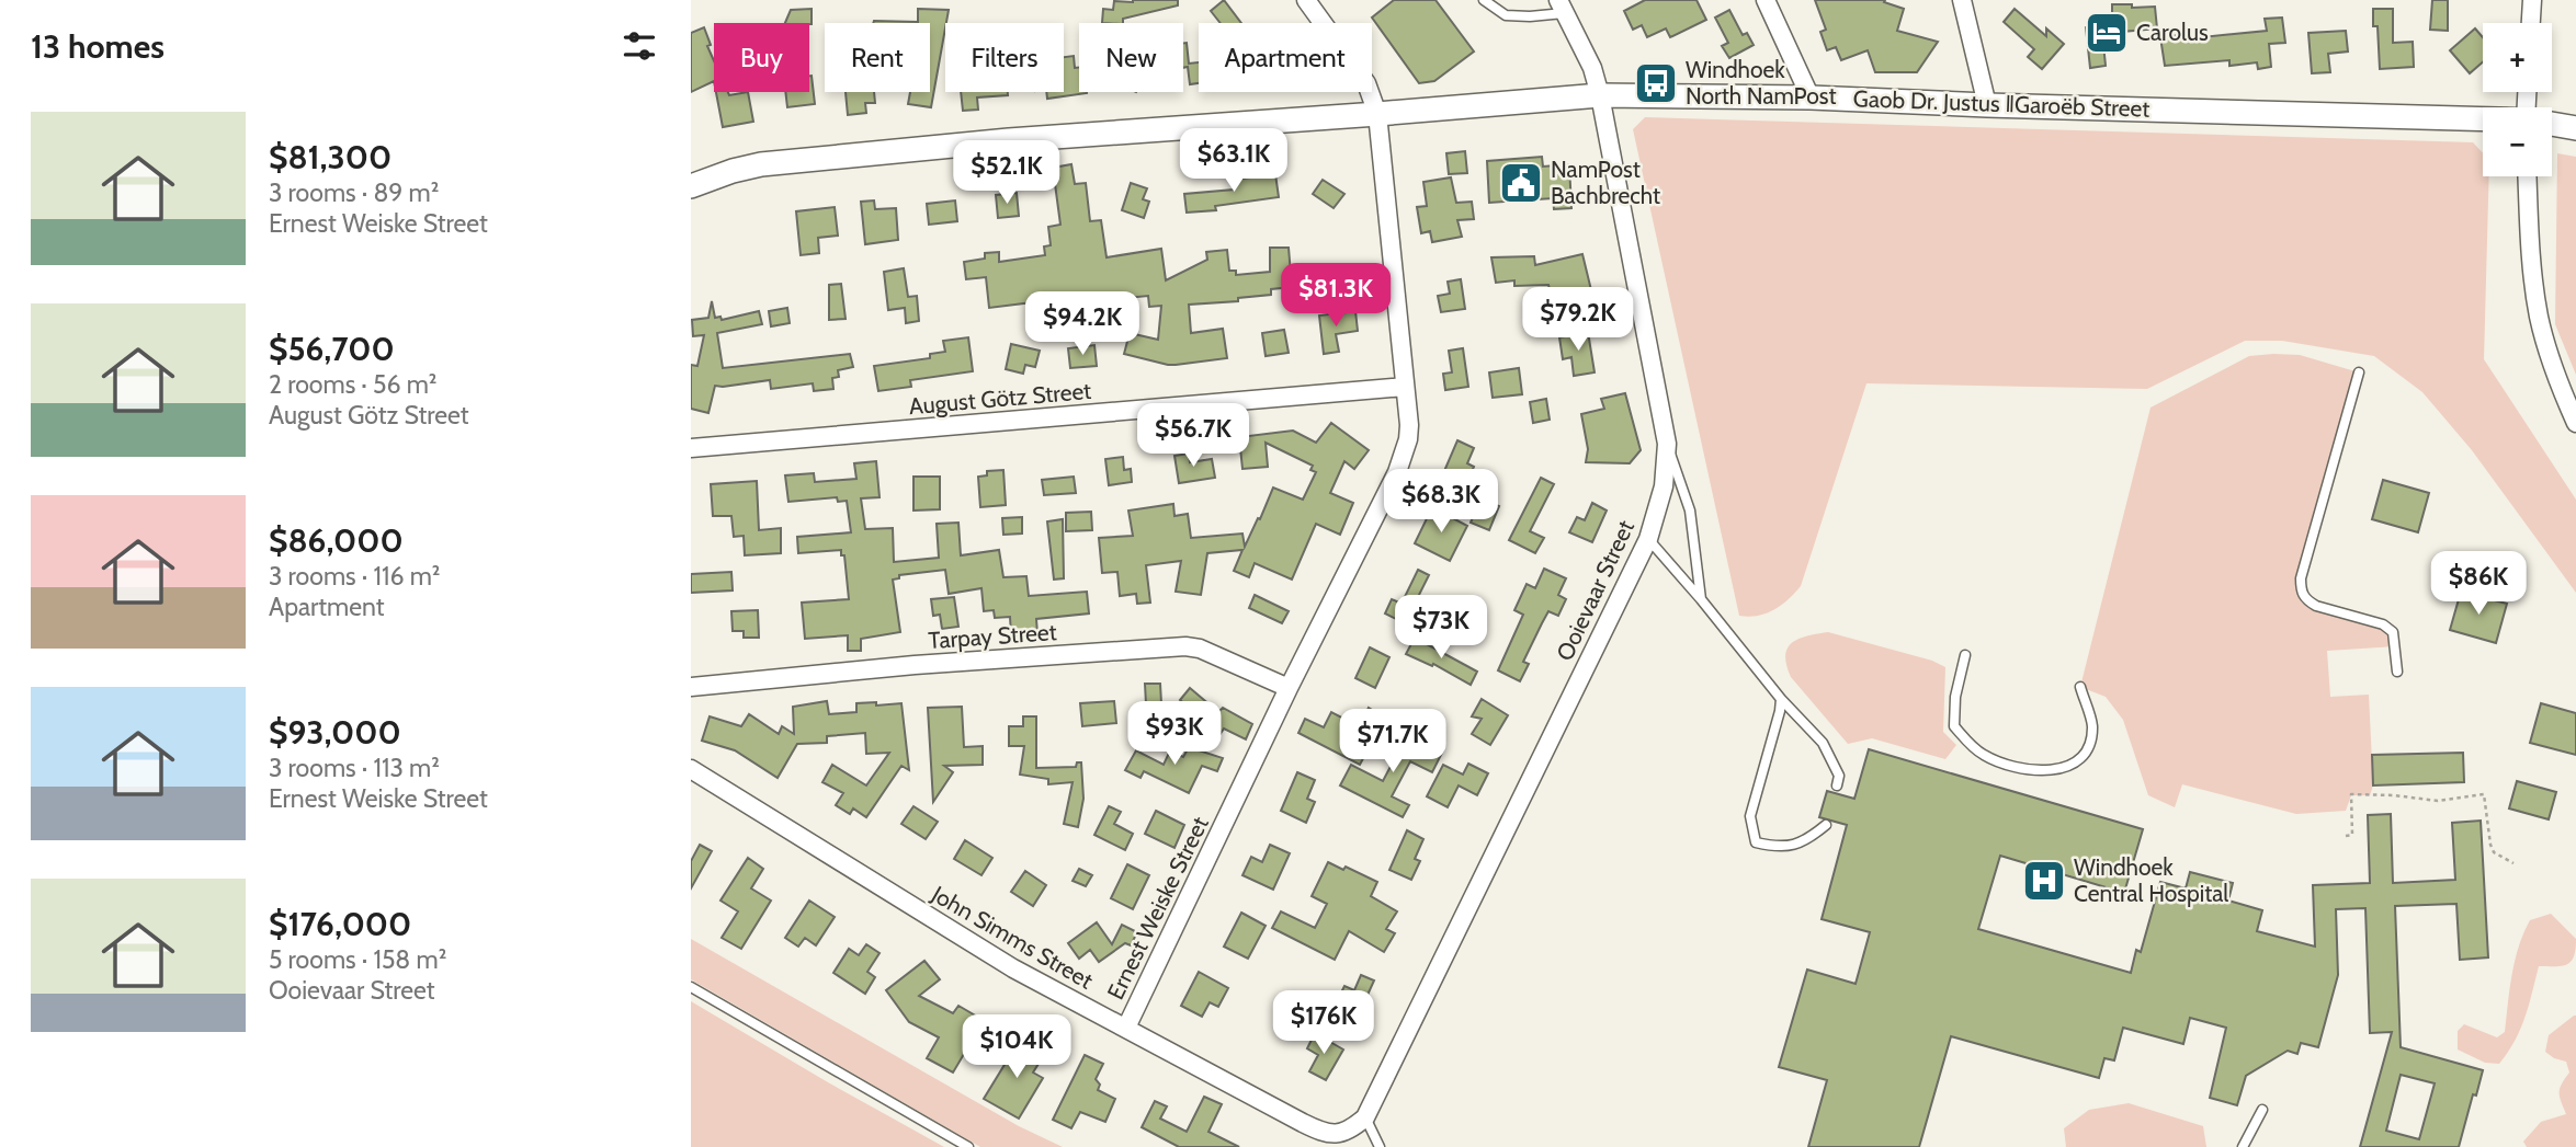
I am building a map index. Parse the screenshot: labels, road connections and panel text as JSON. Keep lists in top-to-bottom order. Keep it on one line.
{"streets":{"street":["Gaob Dr. Justus ǁGaroëb Street","August Götz Street","Ooievaar Street","Tarpay Street","Ernest Weiske Street","John Simms Street"]},"crossings":[["Gaob Dr. Justus ǁGaroëb Street","Ooievaar Street"],["Gaob Dr. Justus ǁGaroëb Street","Ernest Weiske Street"],["August Götz Street","Ernest Weiske Street"],["Ooievaar Street","John Simms Street"],["Tarpay Street","Ernest Weiske Street"],["Ernest Weiske Street","John Simms Street"]],"places":{"hotel":["Carolus"],"bus stop":["Windhoek North NamPost"],"public building":["NamPost Bachbrecht"],"hospital":["Windhoek Central Hospital"]},"page":{"heading":"13 homes","map_buttons":["+","−"],"chip":["Buy","Rent","Filters","New","Apartment"],"list":[{"name":"$81,300","note":"3 rooms · 89 m² · Ernest Weiske Street"},{"name":"$56,700","note":"2 rooms · 56 m² · August Götz Street"},{"name":"$86,000","note":"3 rooms · 116 m² · Apartment"},{"name":"$93,000","note":"3 rooms · 113 m² · Ernest Weiske Street"},{"name":"$176,000","note":"5 rooms · 158 m² · Ooievaar Street"}],"price":["$63.1K","$52.1K","$81.3K","$79.2K","$94.2K","$56.7K","$68.3K","$86K","$73K","$93K","$71.7K","$176K","$104K"]}}
